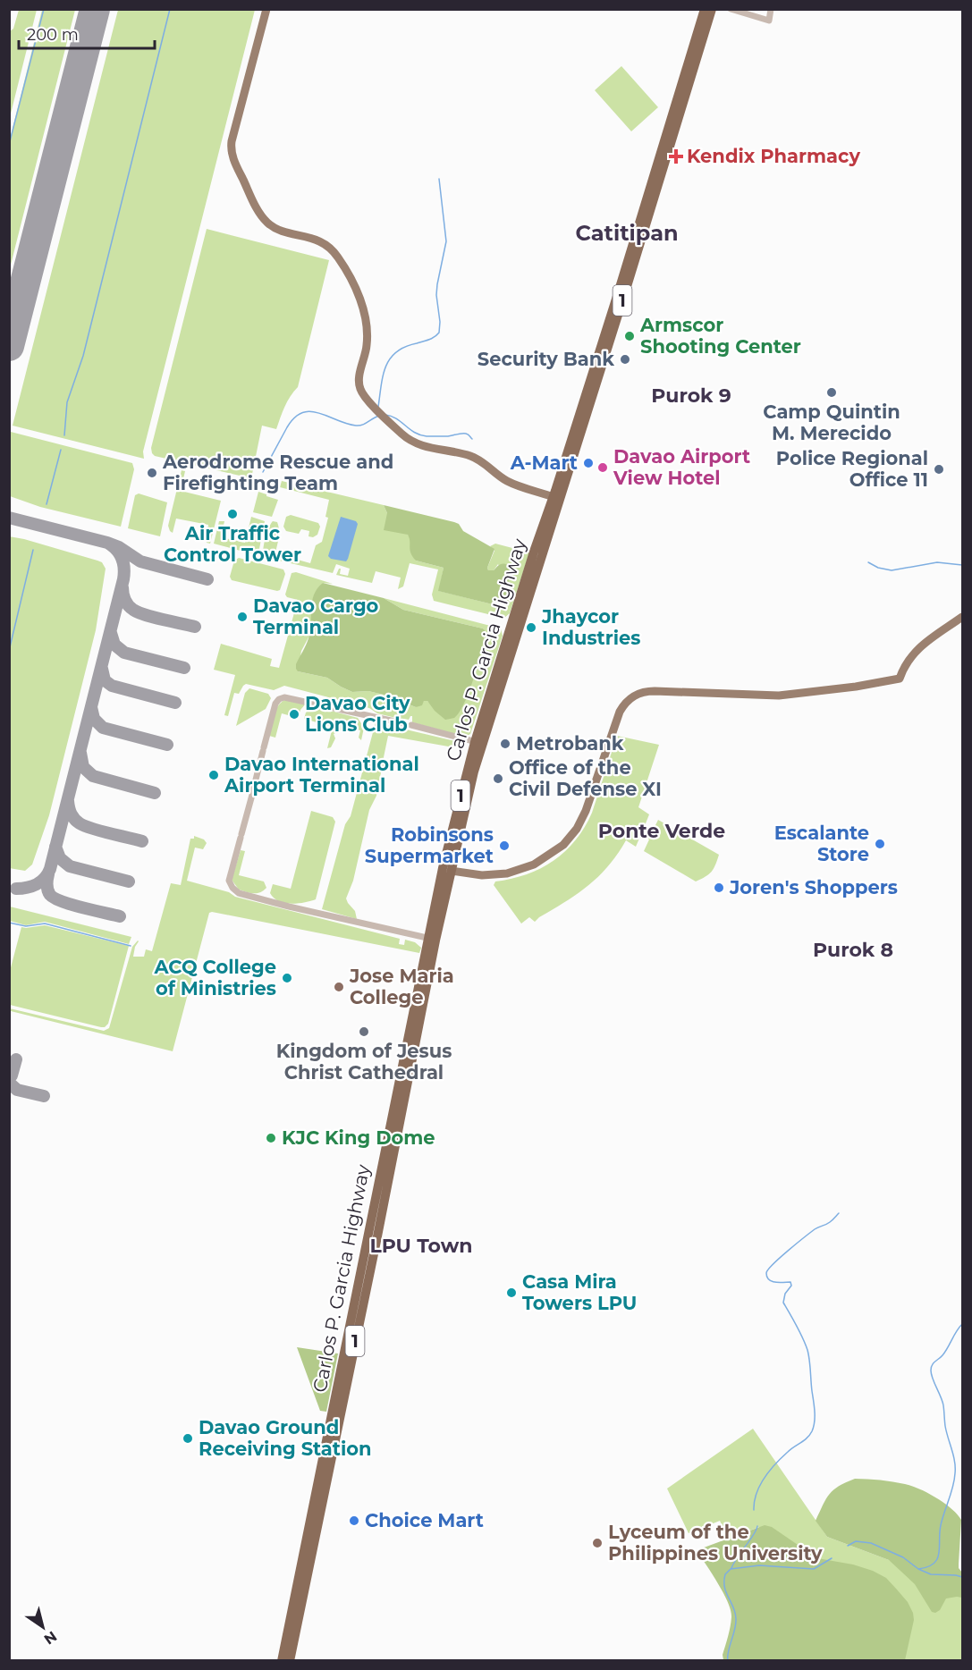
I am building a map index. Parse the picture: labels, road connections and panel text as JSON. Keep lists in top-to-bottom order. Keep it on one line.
{"streets":{"highway":["1","Carlos P. Garcia Highway"]},"districts":["Catitipan","Purok 9","Ponte Verde","Purok 8","LPU Town"],"places":{"health":["Kendix Pharmacy"],"other":["Armscor Shooting Center","Security Bank","Camp Quintin M. Merecido","A-Mart","Davao Airport View Hotel","Police Regional Office 11","Aerodrome Rescue and Firefighting Team","Air Traffic Control Tower","Davao Cargo Terminal","Jhaycor Industries","Davao City Lions Club","Metrobank","Davao International Airport Terminal","Office of the Civil Defense XI","Escalante Store","Robinsons Supermarket","Joren's Shoppers","ACQ College of Ministries","Jose Maria College","Kingdom of Jesus Christ Cathedral","KJC King Dome","Casa Mira Towers LPU","Davao Ground Receiving Station","Choice Mart","Lyceum of the Philippines University"]},"scale_bar":"200 m","north":"bottom right"}
